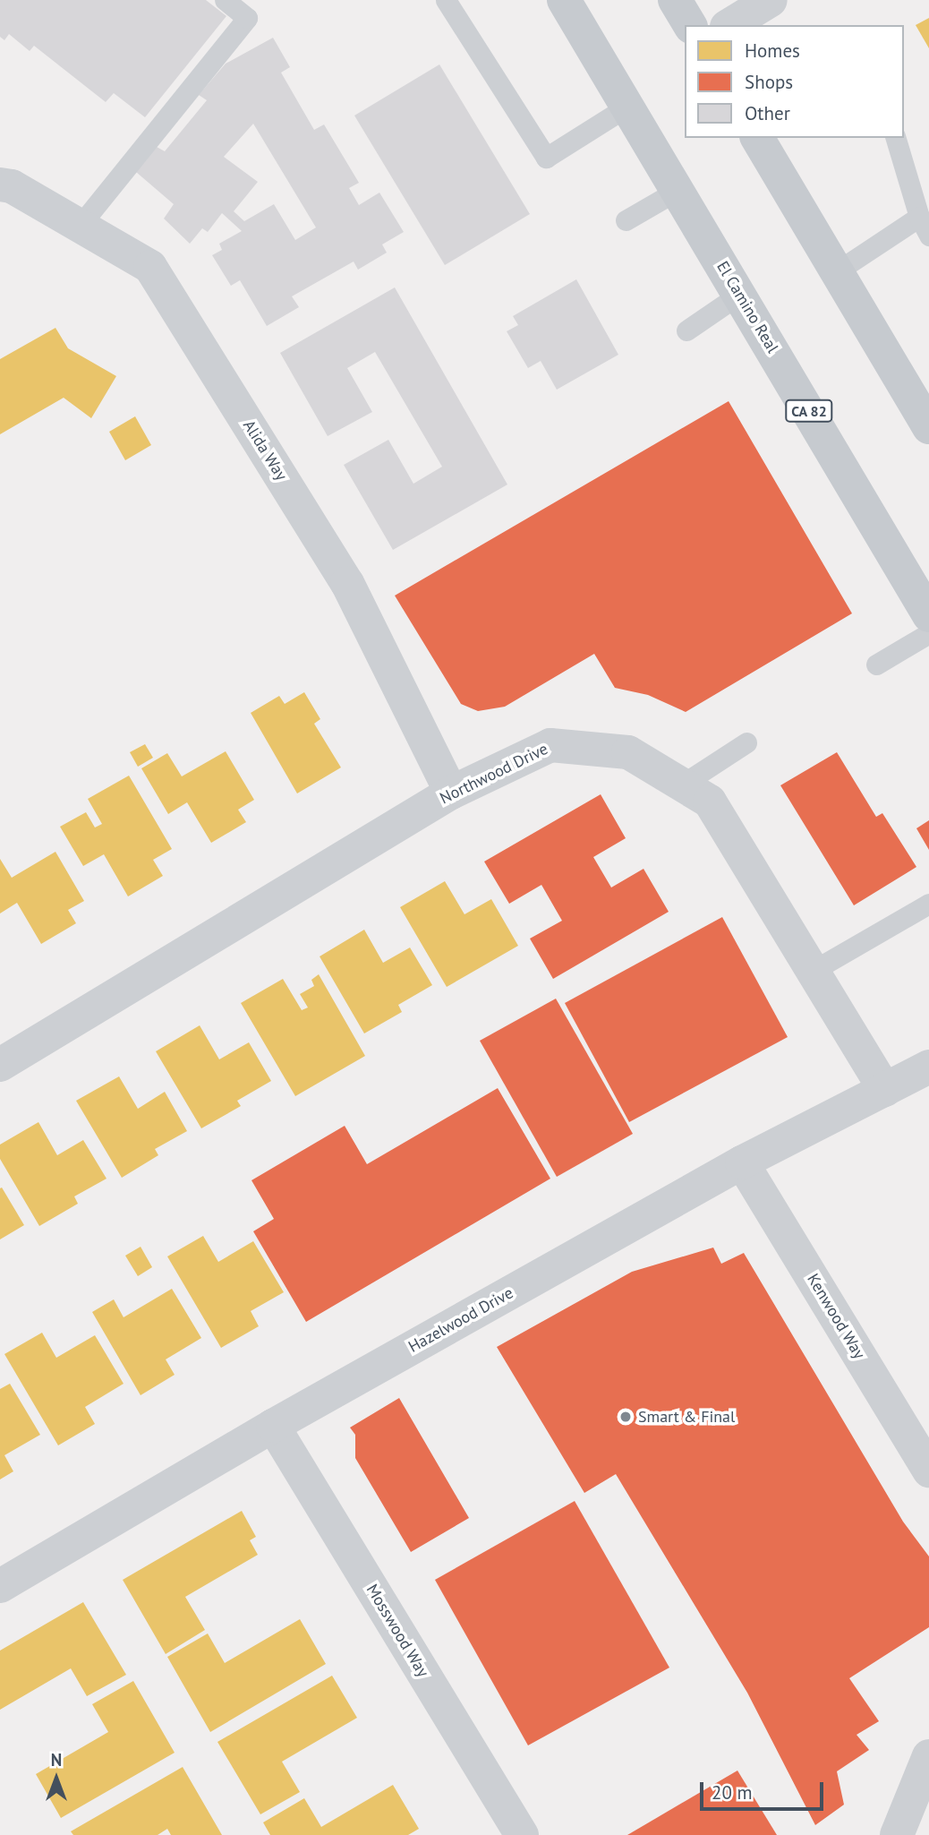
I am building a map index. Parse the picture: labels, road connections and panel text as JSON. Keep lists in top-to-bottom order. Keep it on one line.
{"streets":{"main road":["El Camino Real","CA 82"],"street":["Alida Way","Northwood Drive","Kenwood Way","Hazelwood Drive","Mosswood Way"]},"crossings":[["Alida Way","Northwood Drive"],["Northwood Drive","Hazelwood Drive"],["Kenwood Way","Hazelwood Drive"],["Hazelwood Drive","Mosswood Way"]],"places":["Smart & Final"],"legend":["Homes","Shops","Other"],"scale_bar":"20 m","north":"top"}
